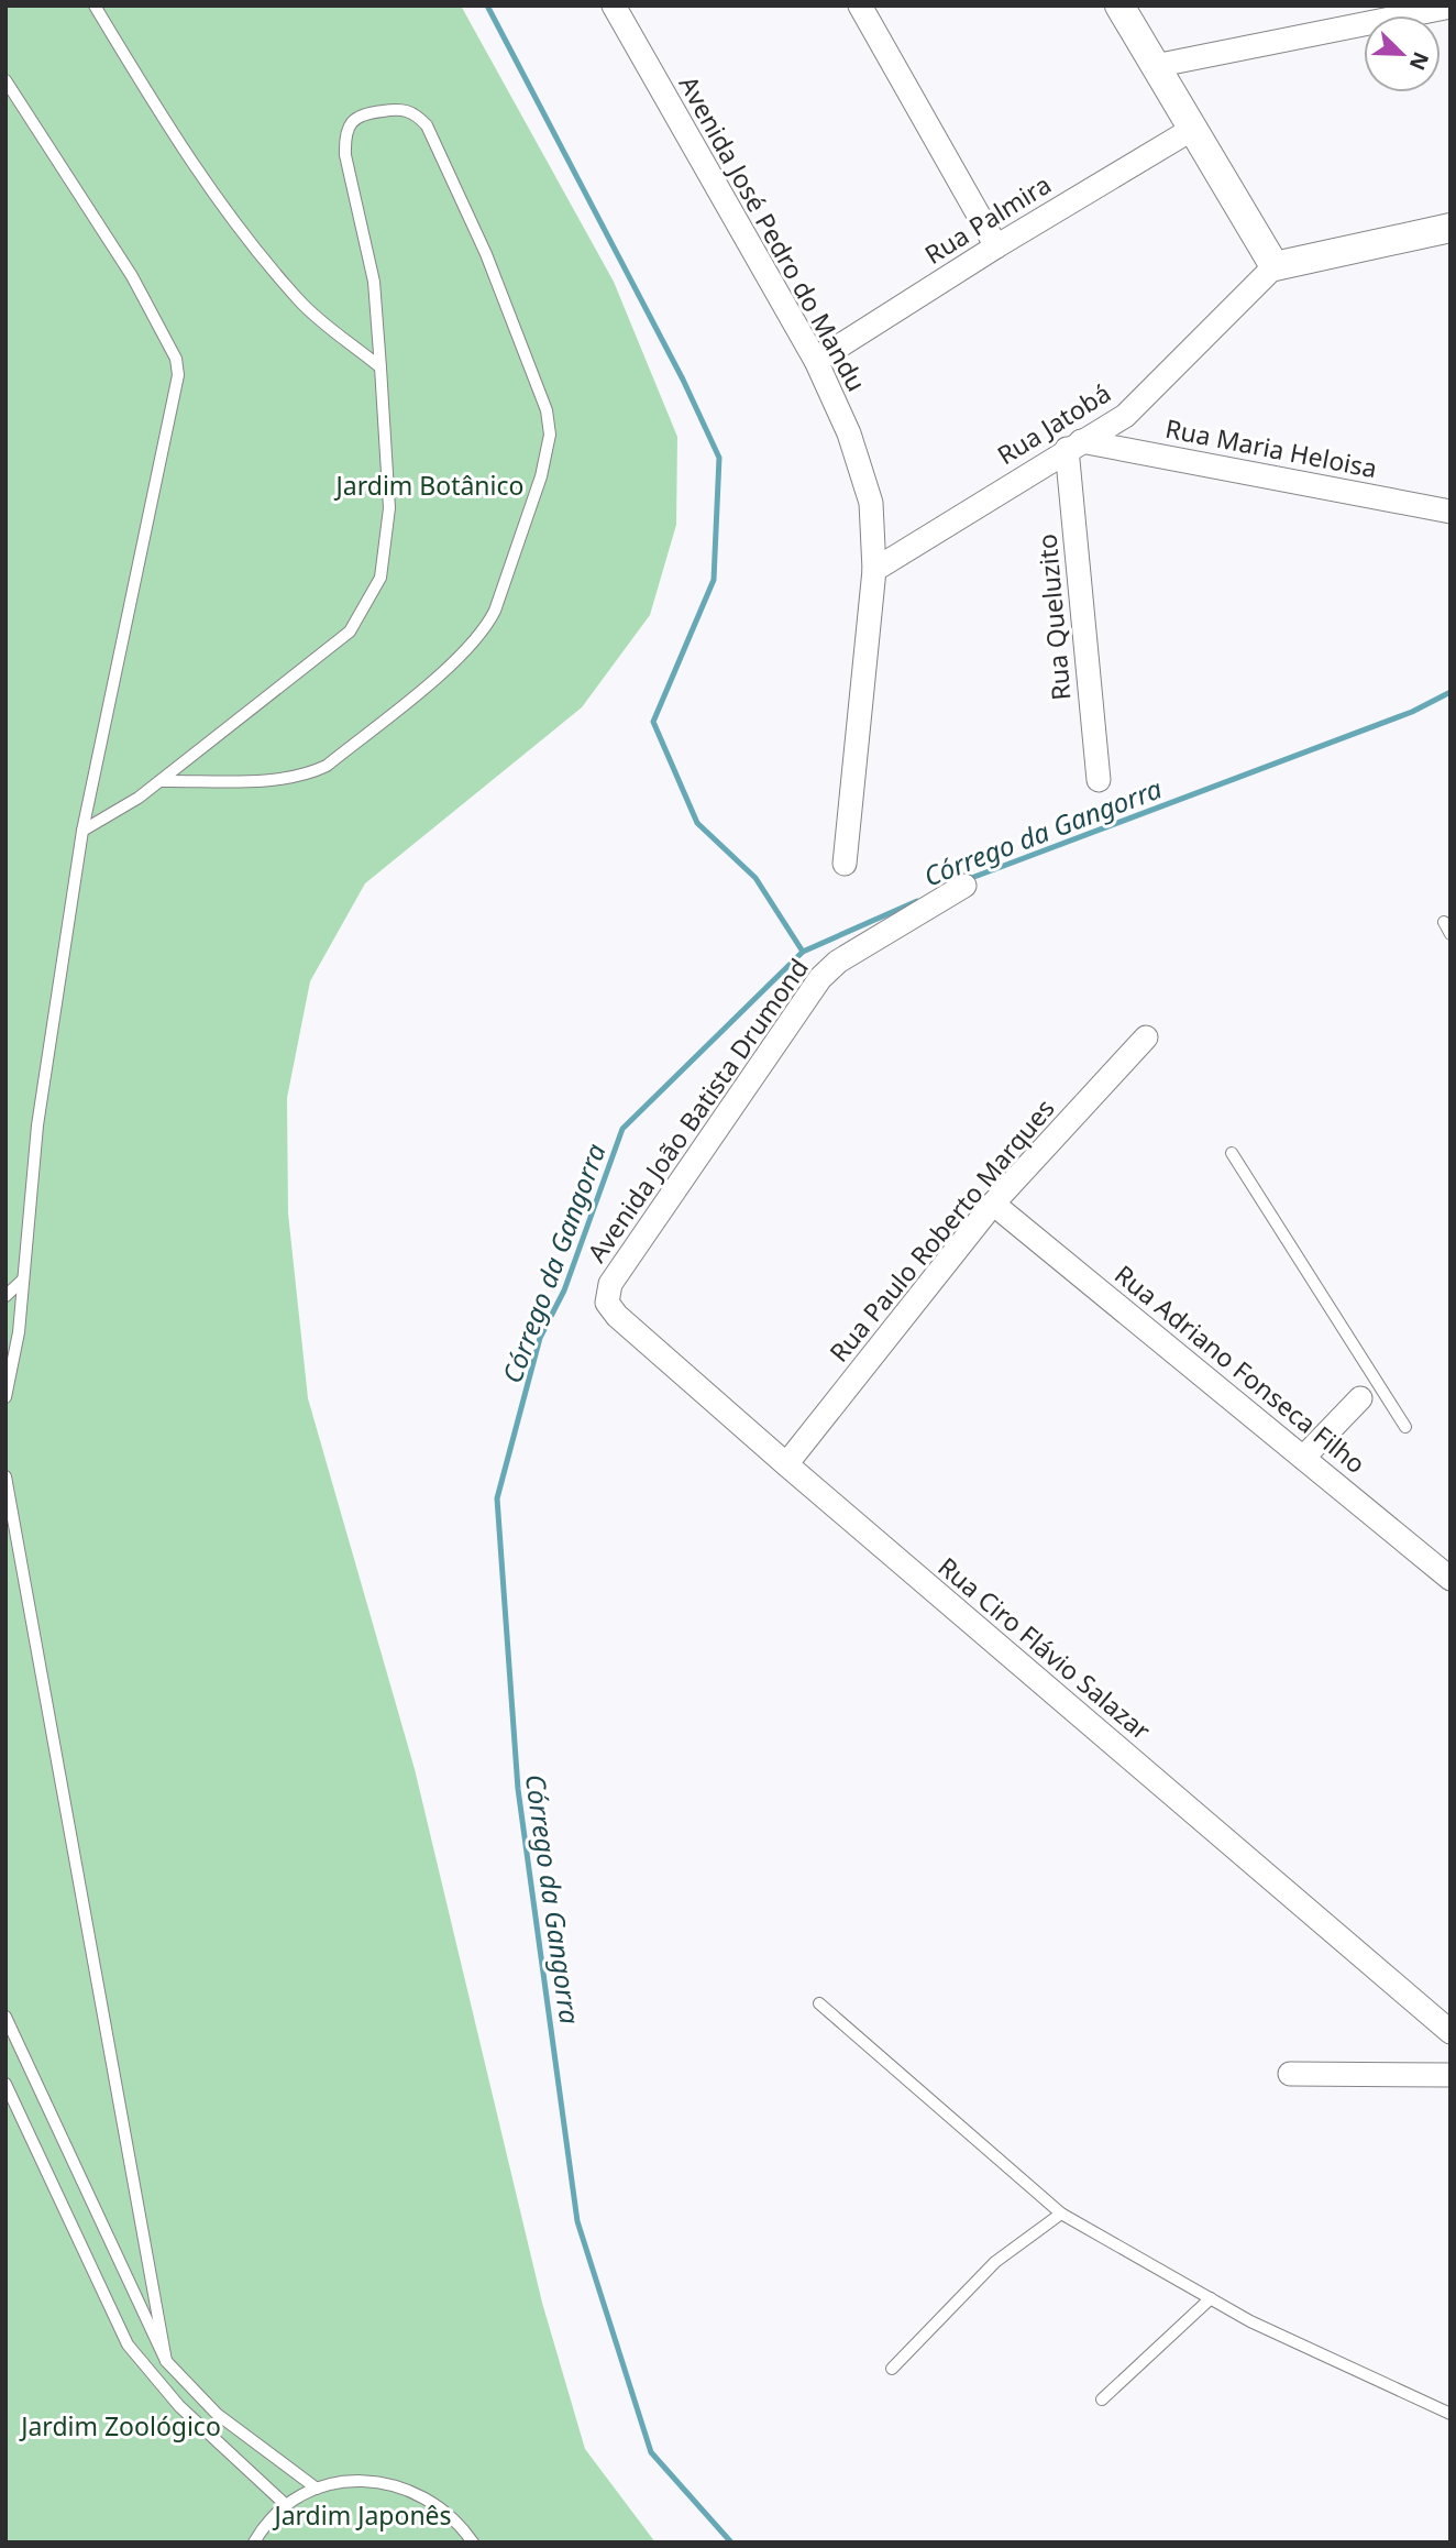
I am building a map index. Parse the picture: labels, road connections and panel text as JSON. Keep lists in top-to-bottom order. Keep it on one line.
{"streets":{"street":["Rua Palmira","Avenida José Pedro do Mandu","Rua Jatobá","Rua Maria Heloisa","Rua Queluzito","Avenida João Batista Drumond","Rua Paulo Roberto Marques","Rua Adriano Fonseca Filho","Rua Ciro Flávio Salazar"]},"crossings":[["Rua Palmira","Avenida José Pedro do Mandu"],["Avenida José Pedro do Mandu","Rua Jatobá"],["Rua Jatobá","Rua Maria Heloisa"],["Rua Jatobá","Rua Queluzito"],["Rua Maria Heloisa","Rua Queluzito"],["Avenida João Batista Drumond","Rua Ciro Flávio Salazar"],["Rua Paulo Roberto Marques","Rua Adriano Fonseca Filho"],["Rua Paulo Roberto Marques","Rua Ciro Flávio Salazar"]],"water":["Córrego da Gangorra"],"parks":["Jardim Botânico","Jardim Zoológico","Jardim Japonês"],"north":"bottom right"}
